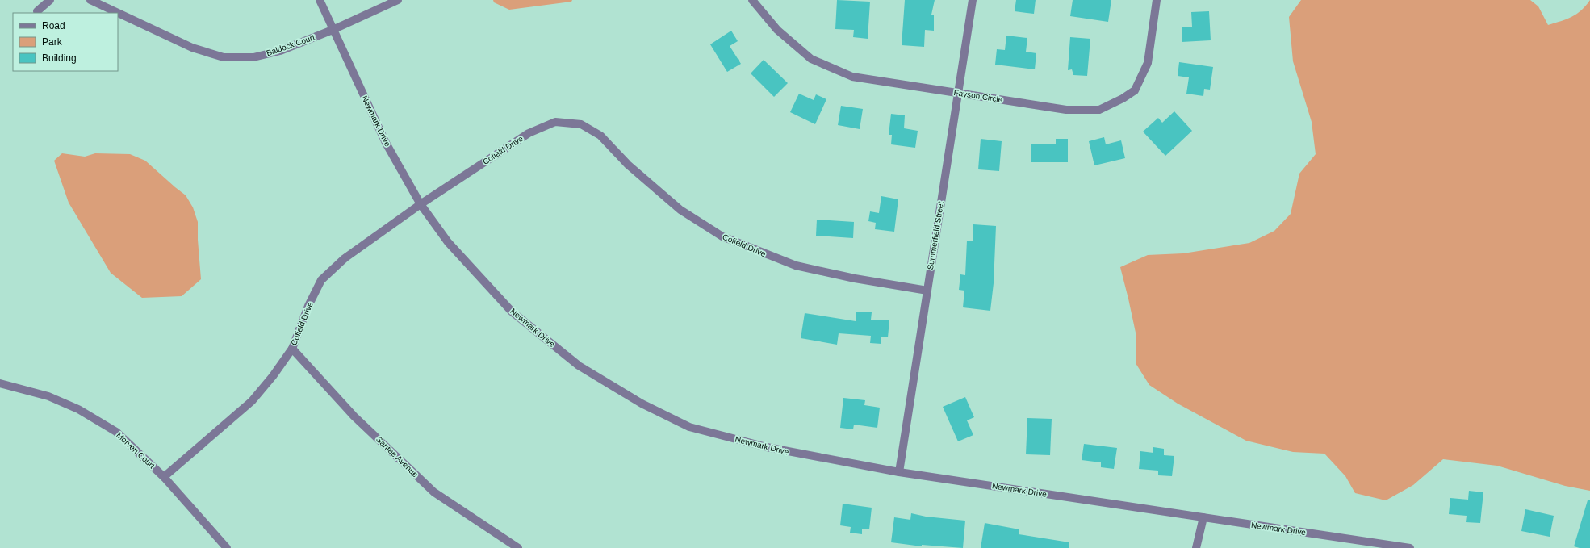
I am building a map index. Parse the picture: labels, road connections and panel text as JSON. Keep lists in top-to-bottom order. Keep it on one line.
{"streets":{"street":["Baldock Court","Fayson Circle","Newmark Drive","Cofield Drive","Summerfield Street","Morven Court","Santee Avenue"]},"crossings":[["Baldock Court","Newmark Drive"],["Fayson Circle","Summerfield Street"],["Newmark Drive","Cofield Drive"],["Newmark Drive","Summerfield Street"],["Cofield Drive","Summerfield Street"],["Cofield Drive","Morven Court"],["Cofield Drive","Santee Avenue"]],"legend":["Road","Park","Building"]}
